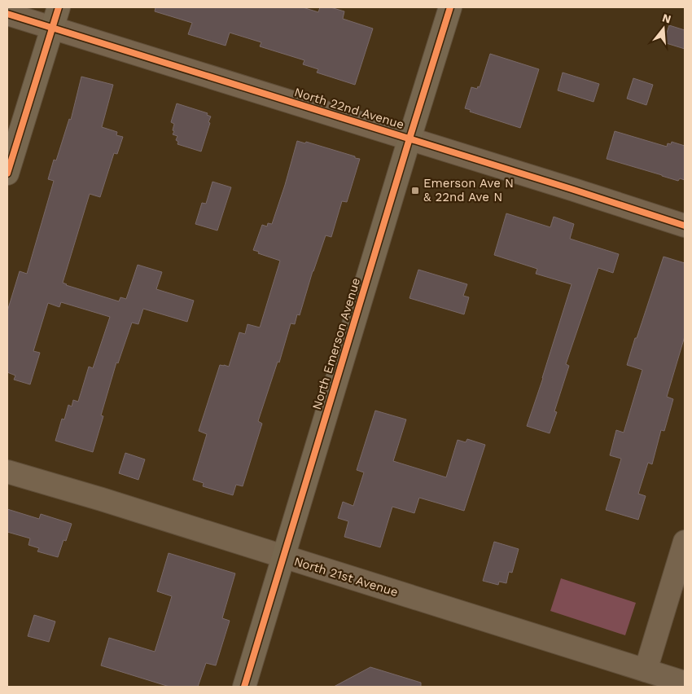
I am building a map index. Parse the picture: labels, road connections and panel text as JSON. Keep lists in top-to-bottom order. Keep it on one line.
{"streets":{"street":["North 22nd Avenue","North Emerson Avenue","North 21st Avenue"]},"crossings":[["North 22nd Avenue","North Emerson Avenue"],["North Emerson Avenue","North 21st Avenue"]],"places":{"transit":["Emerson Ave N & 22nd Ave N"]},"north":"top"}
